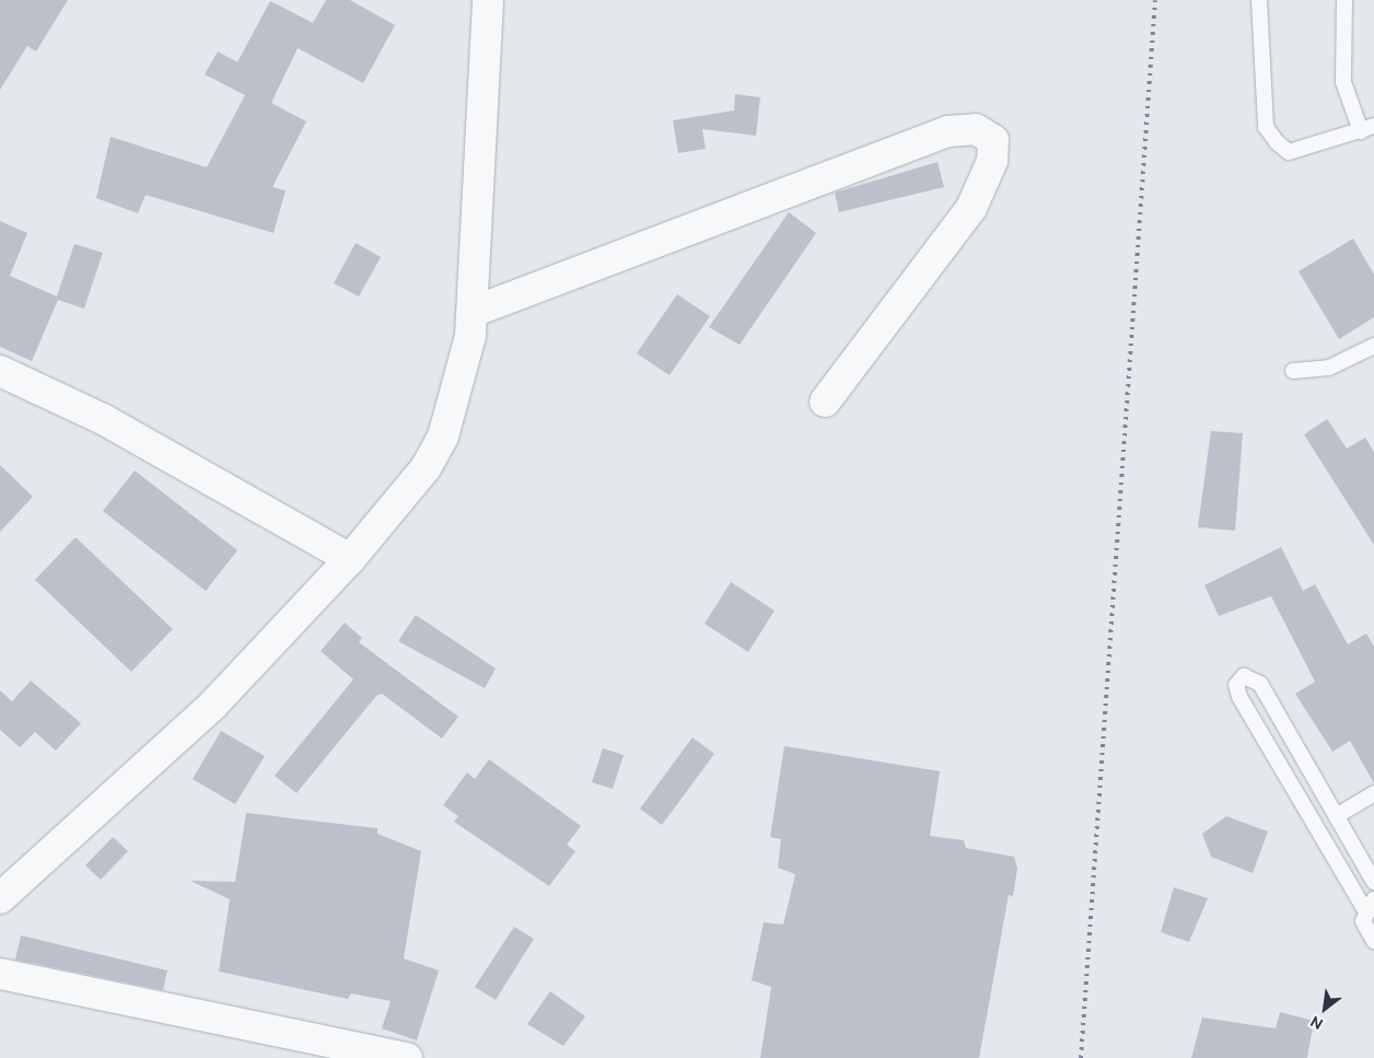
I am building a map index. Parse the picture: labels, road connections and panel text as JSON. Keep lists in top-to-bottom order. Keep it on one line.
{"north":"bottom left"}
